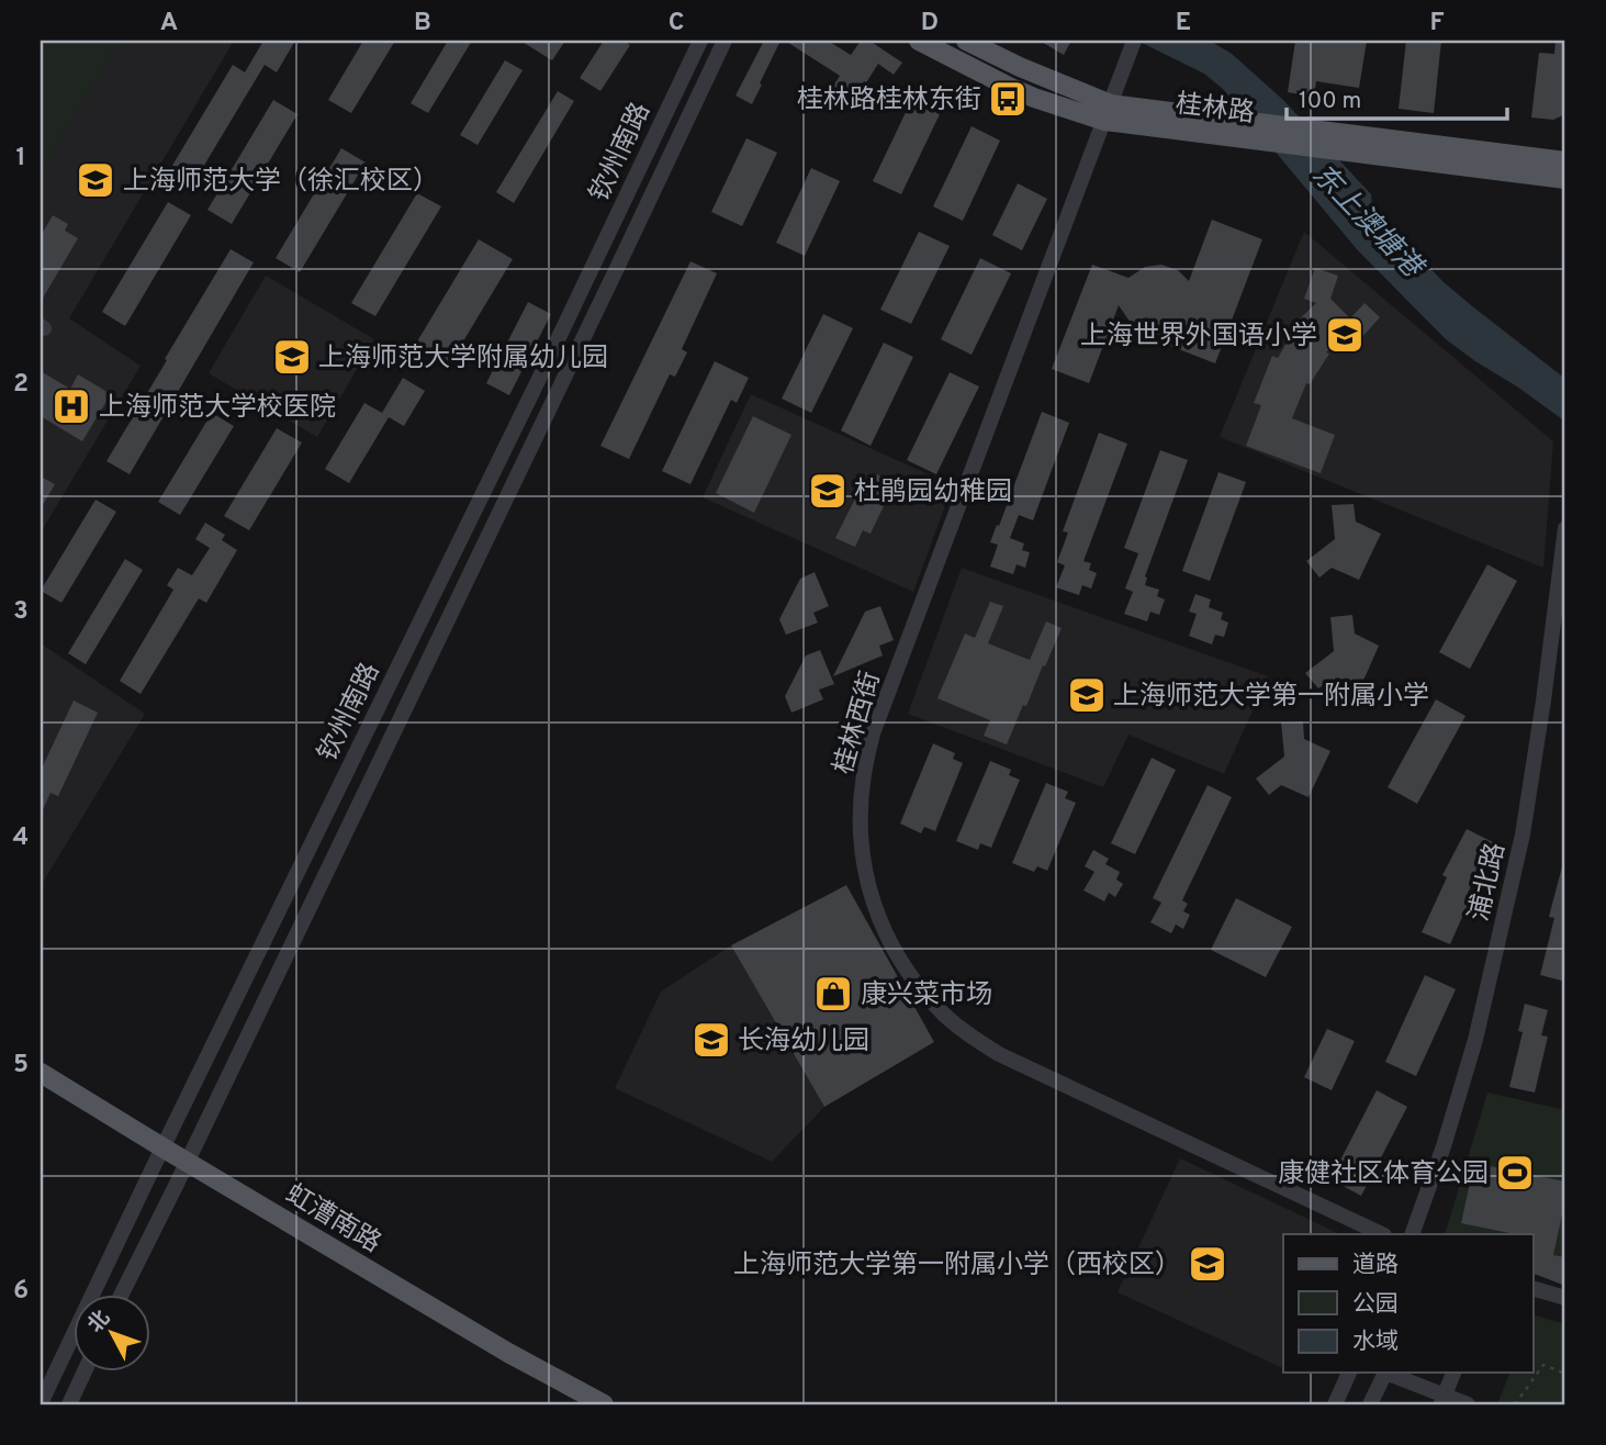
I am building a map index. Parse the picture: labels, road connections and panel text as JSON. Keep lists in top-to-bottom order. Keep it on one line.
{"streets":{"main road":["桂林路","虹漕南路"],"street":["钦州南路","桂林西街","浦北路"]},"crossings":[["桂林路","桂林西街"],["钦州南路","虹漕南路"]],"water":["东上澳塘港"],"places":{"bus stop":["桂林路桂林东街"],"school or university":["上海师范大学（徐汇校区）","上海世界外国语小学","上海师范大学附属幼儿园","杜鹃园幼稚园","上海师范大学第一附属小学","长海幼儿园","上海师范大学第一附属小学（西校区）"],"hospital":["上海师范大学校医院"],"shop":["康兴菜市场"],"sports":["康健社区体育公园"]},"legend":["道路","公园","水域"],"scale_bar":"100 m","north":"top left","grid":{"columns":["A","B","C","D","E","F"],"rows":["1","2","3","4","5","6"]}}
